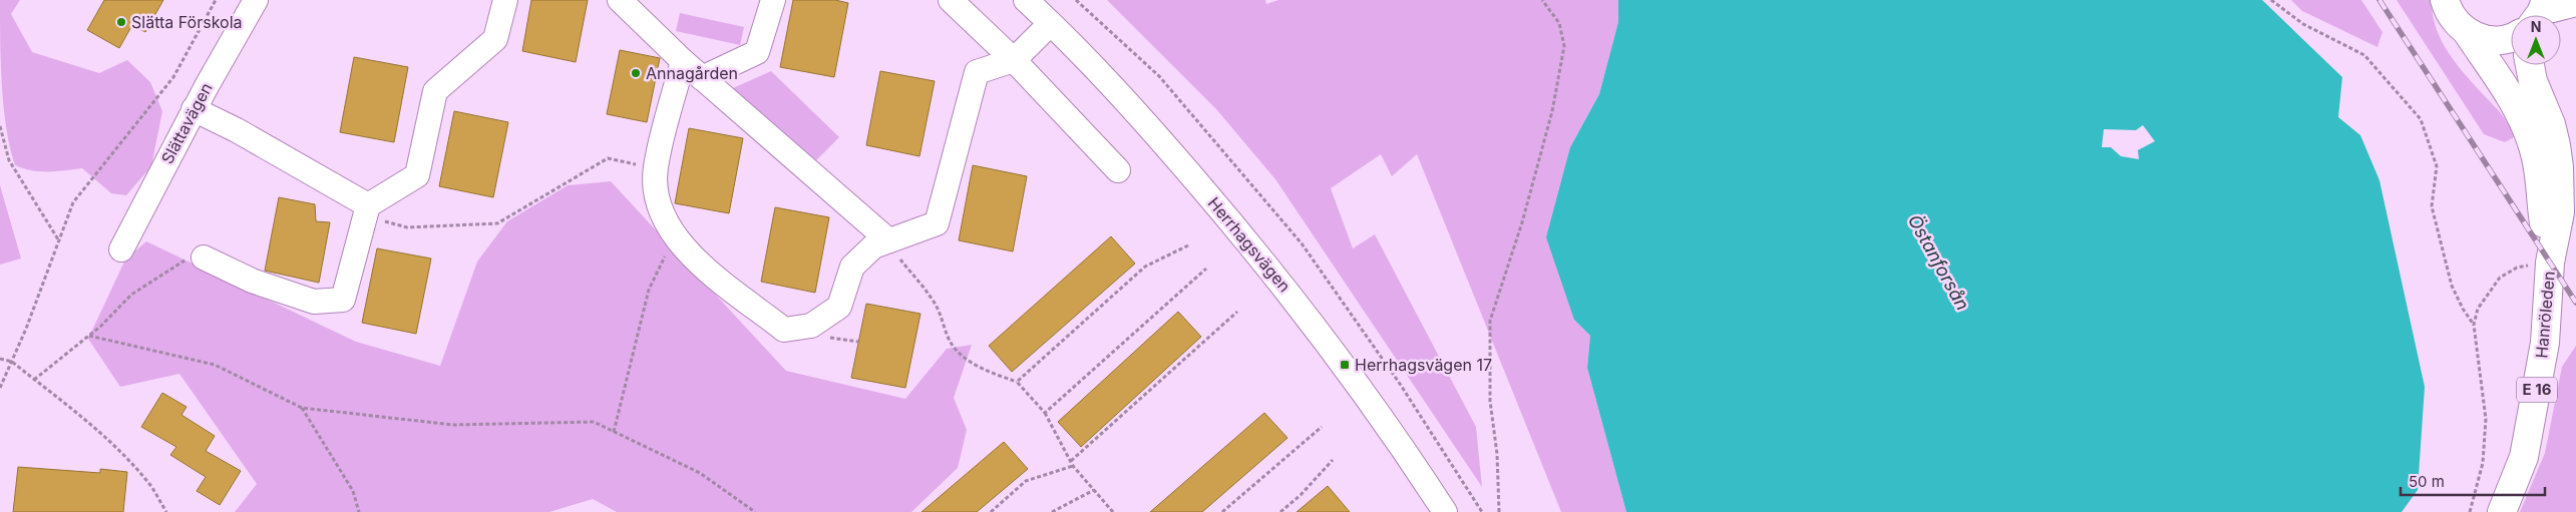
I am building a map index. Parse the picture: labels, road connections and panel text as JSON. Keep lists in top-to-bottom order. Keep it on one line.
{"streets":{"highway":["Hanröleden","E 16"],"street":["Slättavägen","Herrhagsvägen"]},"water":["Östanforsån"],"places":{"other":["Slätta Förskola","Annagården"],"transit":["Herrhagsvägen 17"]},"scale_bar":"50 m","north":"top"}
